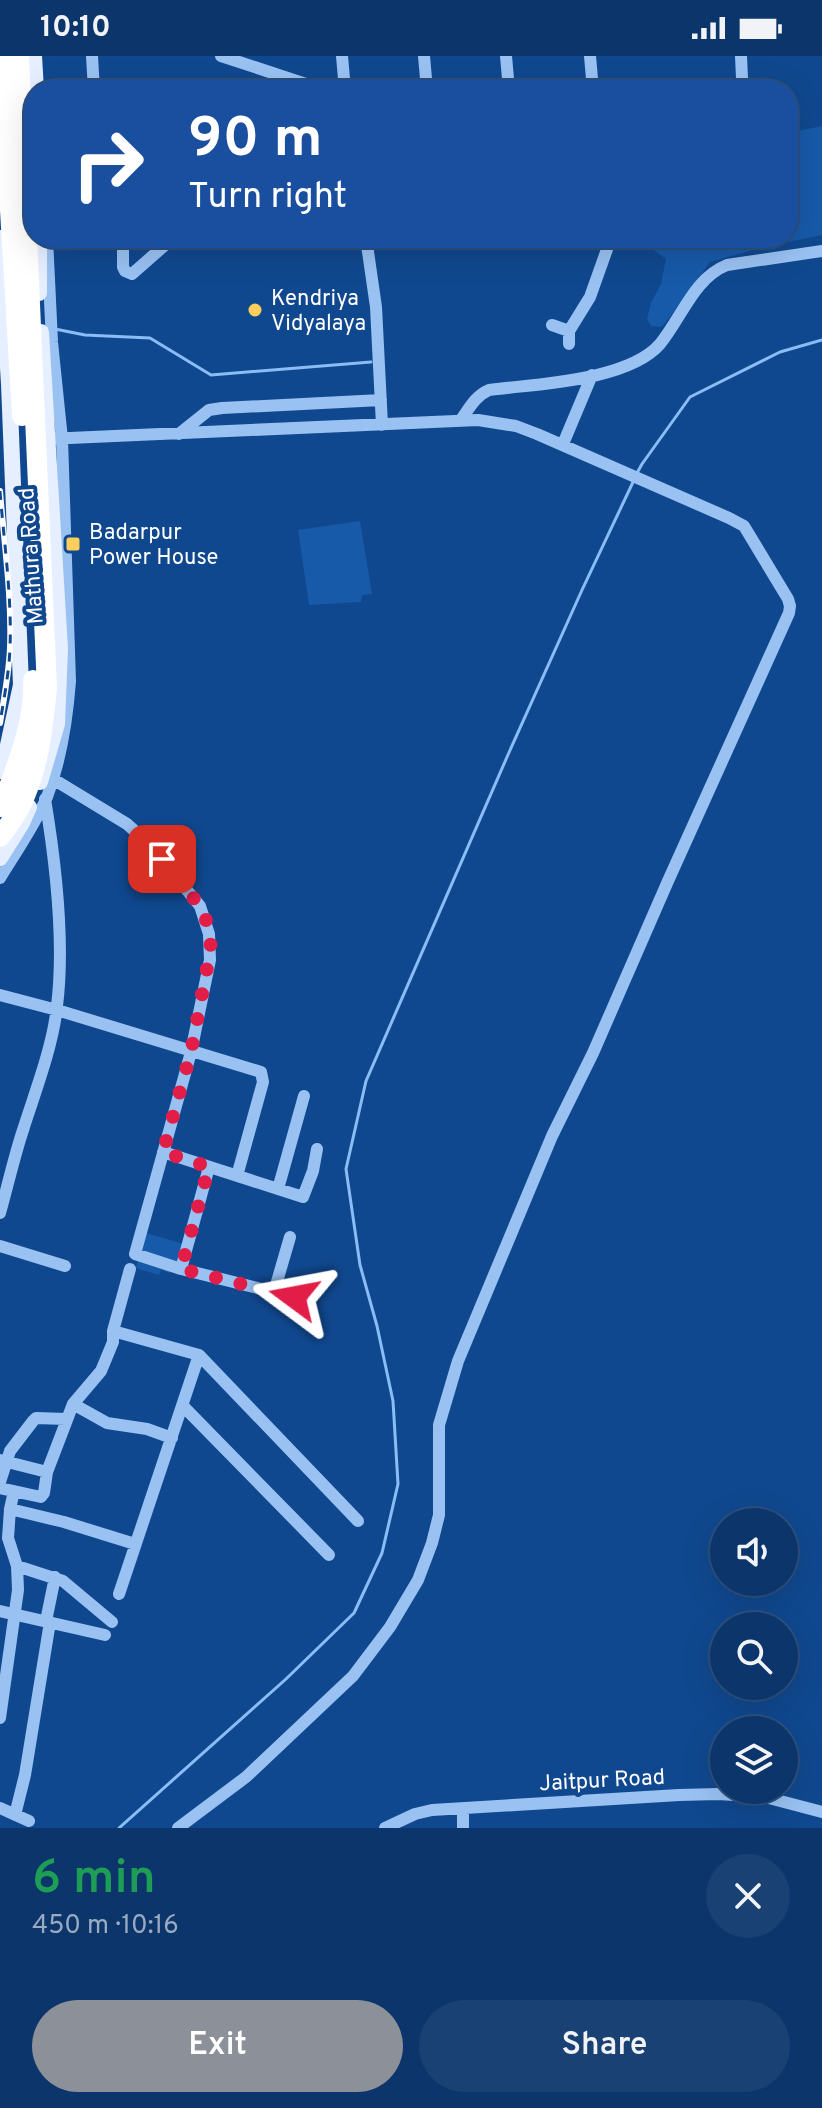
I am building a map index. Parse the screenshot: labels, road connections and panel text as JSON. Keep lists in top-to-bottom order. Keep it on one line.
{"streets":{"highway":["Mathura Road"],"street":["Jaitpur Road"]},"places":{"other":["Kendriya Vidyalaya"],"transit":["Badarpur Power House"]},"page":{"status":"10:10","turn":["90 m","Turn right"],"heading":["6 min","450 m · 10:16"],"buttons":["Exit","Share"]}}
